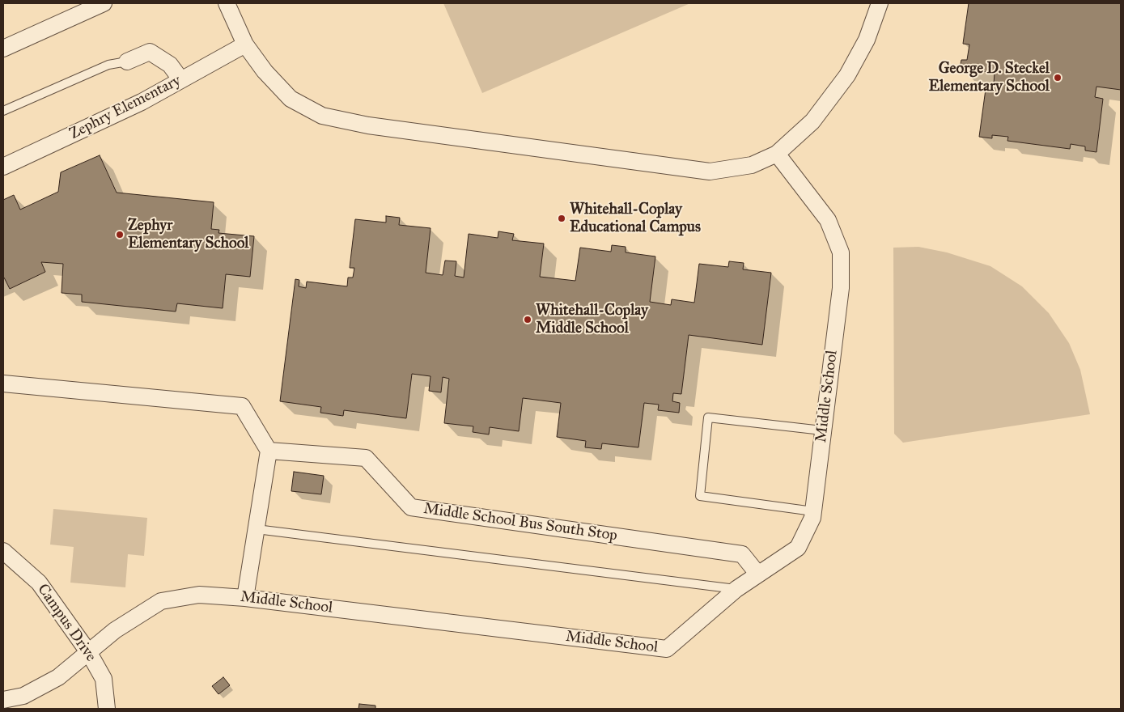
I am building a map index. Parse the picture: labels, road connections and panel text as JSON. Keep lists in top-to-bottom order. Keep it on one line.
{"streets":{"street":["Zephry Elementary","Middle School","Middle School Bus South Stop","Campus Drive"]},"crossings":[["Middle School","Middle School Bus South Stop"],["Middle School","Campus Drive"]],"places":["George D. Steckel Elementary School","Whitehall-Coplay Educational Campus","Zephyr Elementary School","Whitehall-Coplay Middle School"]}
